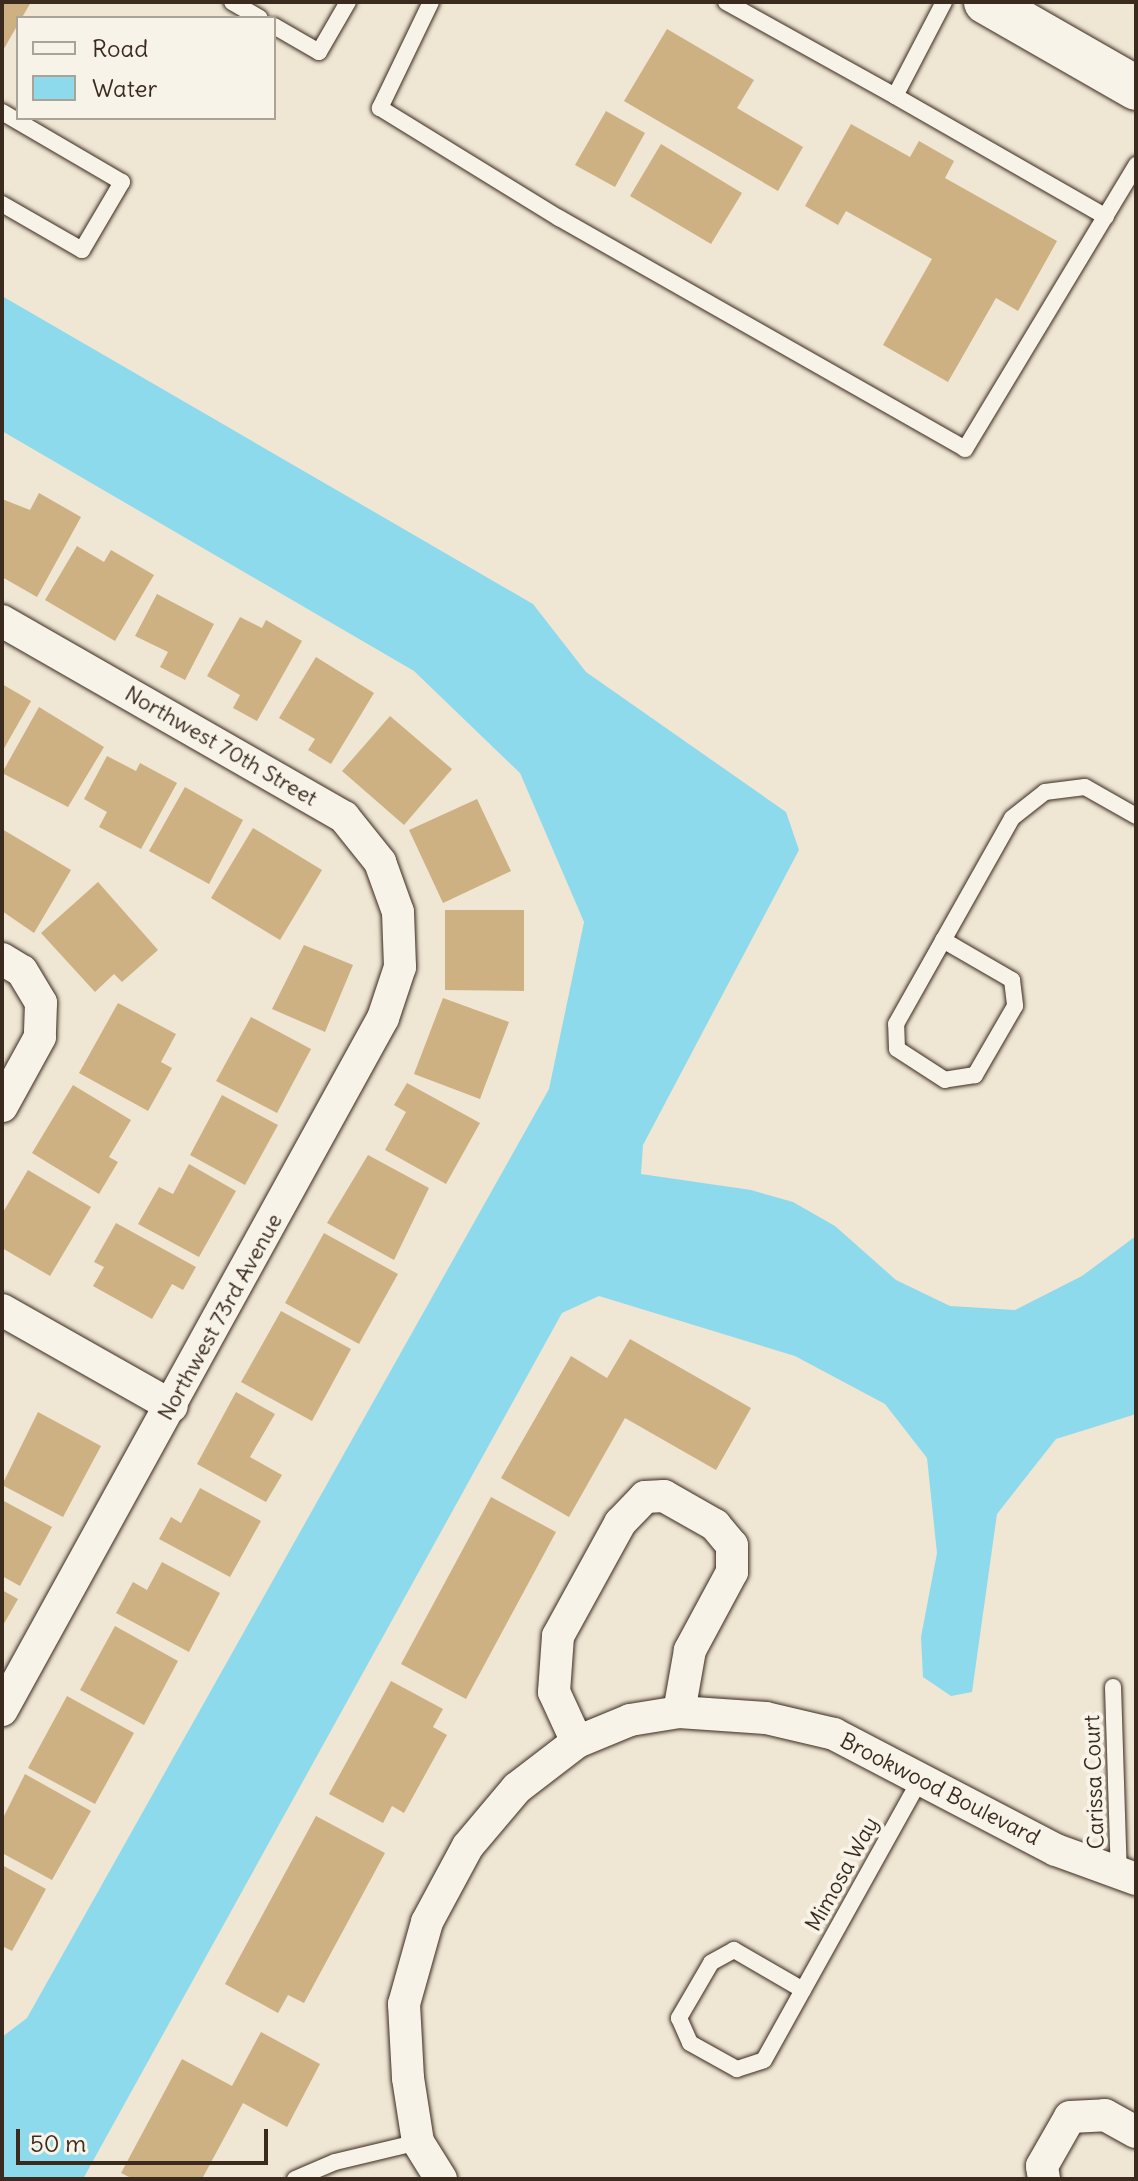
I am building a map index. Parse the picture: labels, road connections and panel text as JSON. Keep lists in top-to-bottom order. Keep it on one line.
{"streets":{"street":["Northwest 70th Street","Northwest 73rd Avenue","Brookwood Boulevard"],"lane":["Carissa Court","Mimosa Way"]},"crossings":[["Northwest 70th Street","Northwest 73rd Avenue"],["Carissa Court","Brookwood Boulevard"],["Brookwood Boulevard","Mimosa Way"]],"legend":["Road","Water"],"scale_bar":"50 m"}
